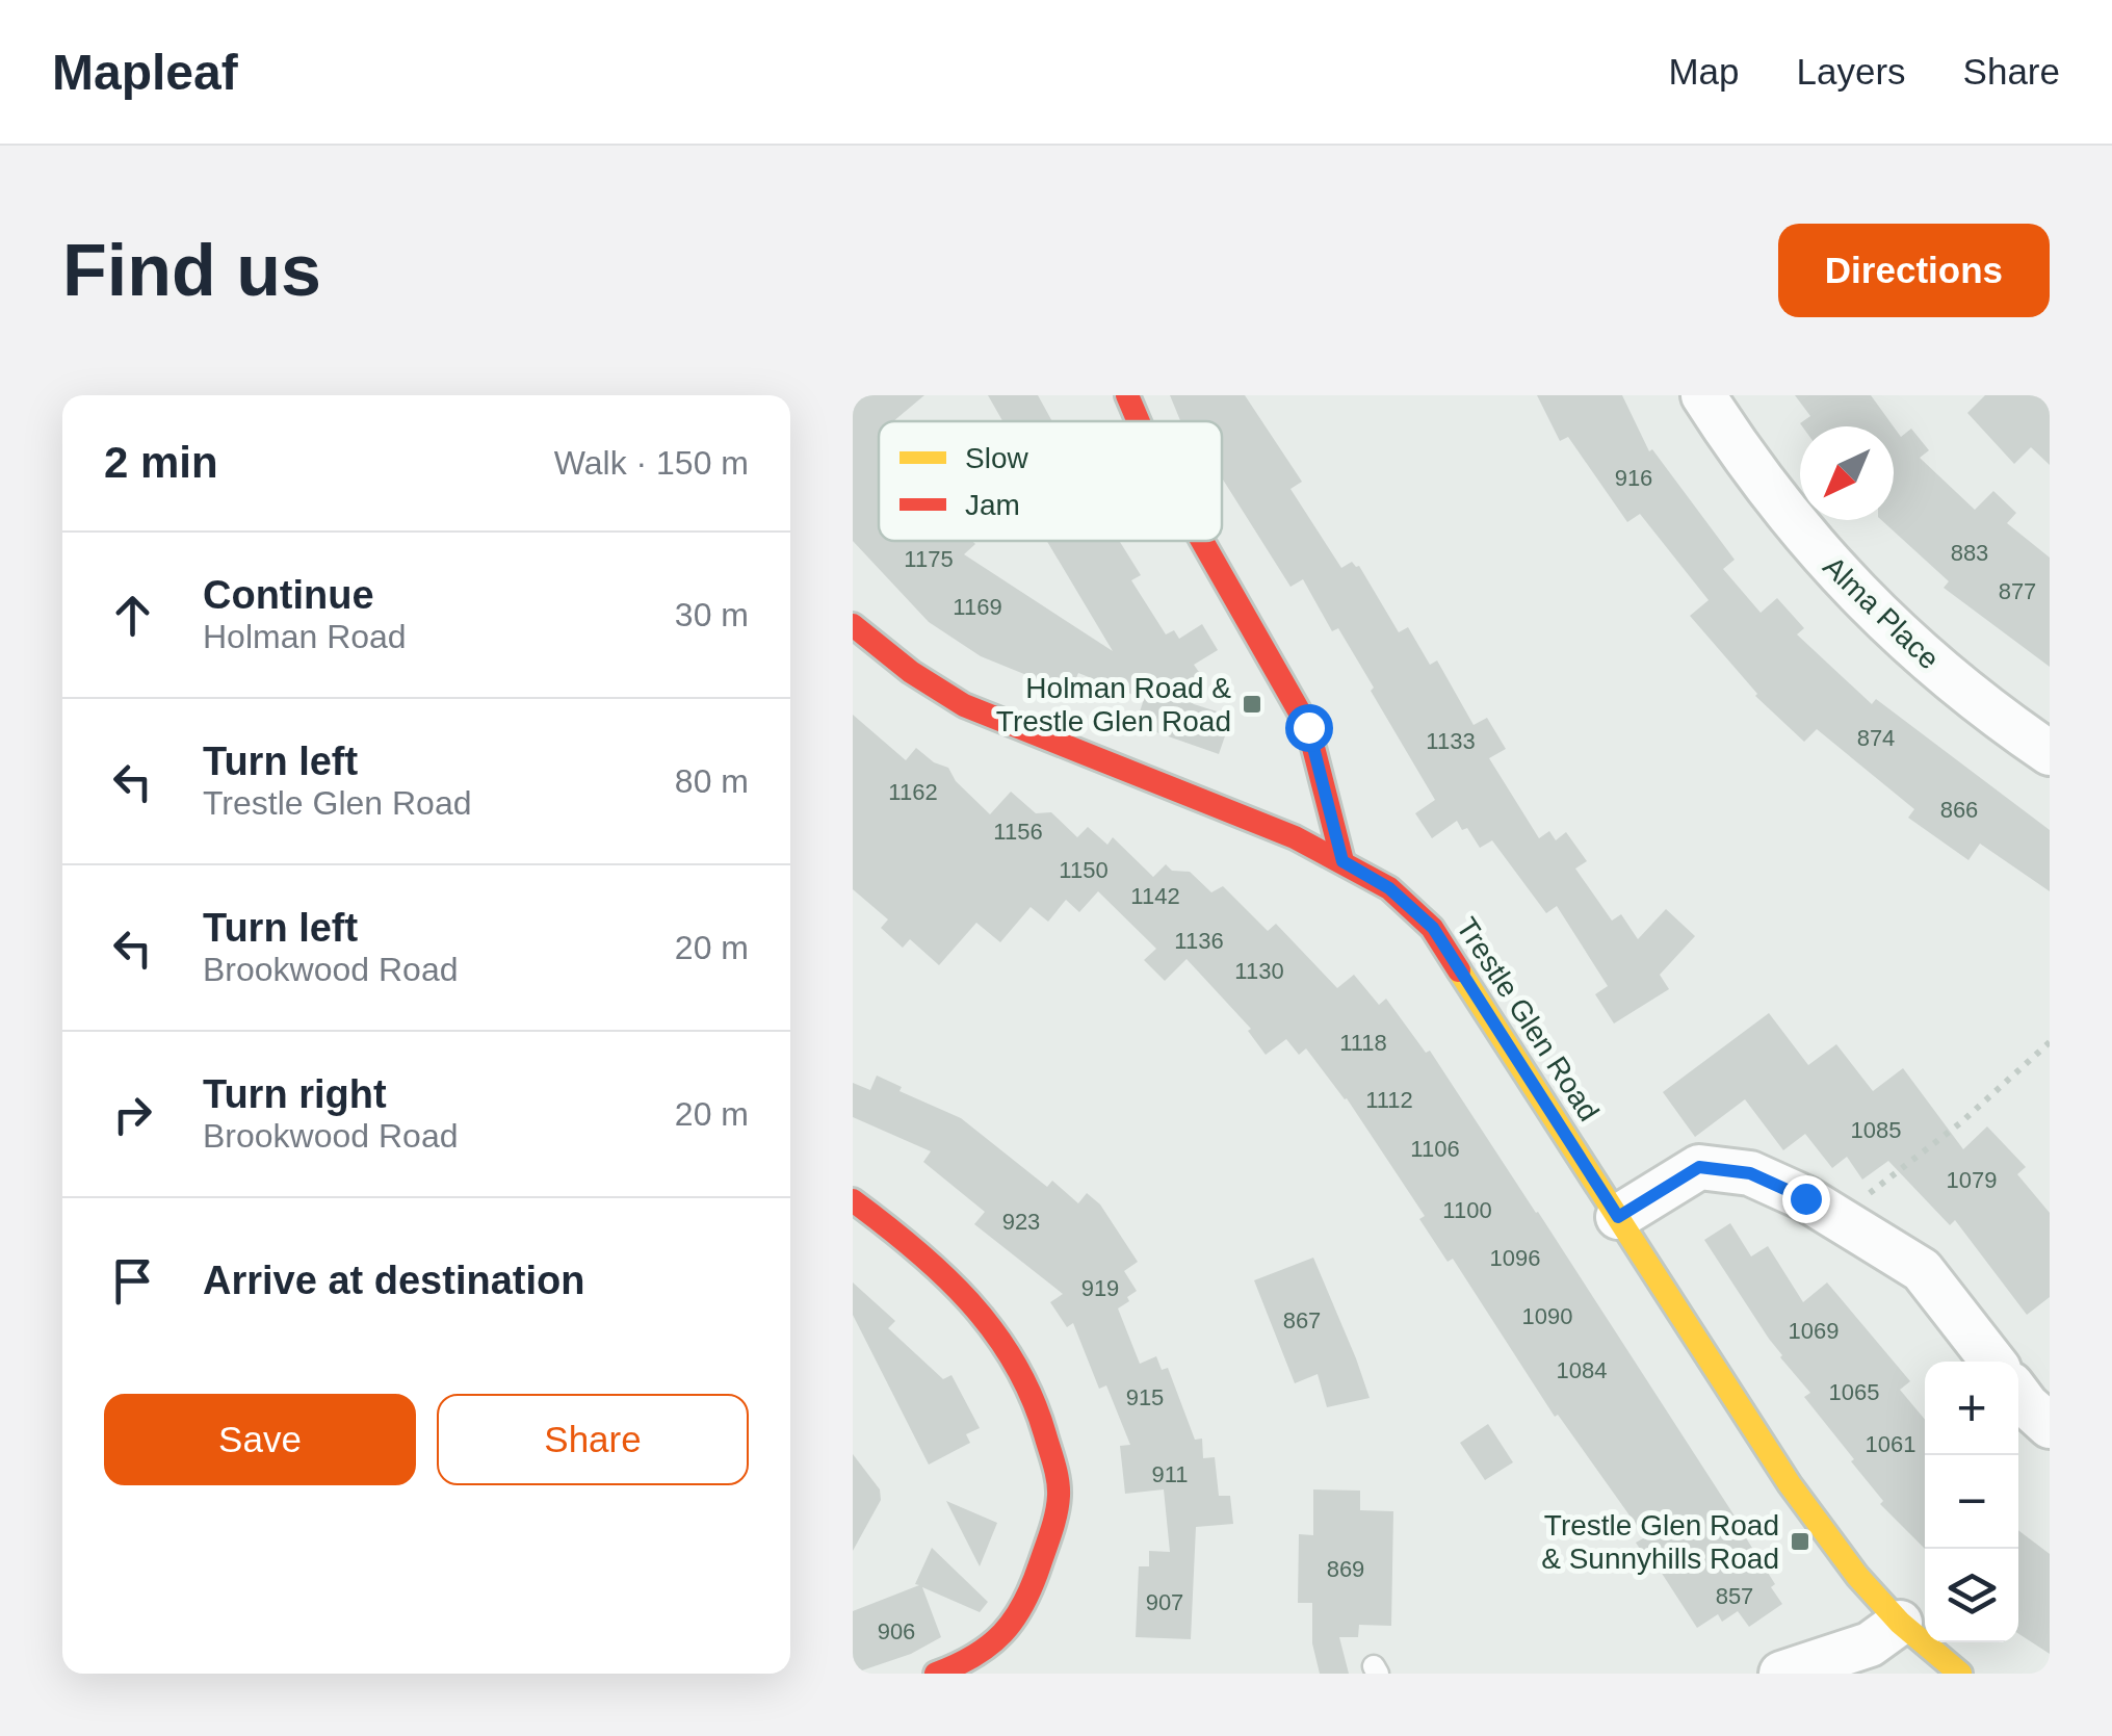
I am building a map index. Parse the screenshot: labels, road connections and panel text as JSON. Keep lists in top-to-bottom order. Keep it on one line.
{"streets":{"street":["Alma Place","Trestle Glen Road"]},"places":{"transit":["Holman Road & Trestle Glen Road","Trestle Glen Road & Sunnyhills Road"]},"house_numbers":["916","883","1175","877","1169","874","1133","1162","866","1156","1150","1142","1136","1130","1118","1112","1085","1106","1079","1100","923","1096","919","1090","867","1069","1084","1065","915","1061","911","869","857","907","906"],"legend":["Slow","Jam"],"north":"bottom left","page":{"header":"Mapleaf","nav":["Map","Layers","Share"],"buttons":["Directions",["Save","Share"]],"title":"Find us","heading":["2 min","Walk · 150 m"],"list":[["Continue","Holman Road","30 m"],["Turn left","Trestle Glen Road","80 m"],["Turn left","Brookwood Road","20 m"],["Turn right","Brookwood Road","20 m"],"Arrive at destination"],"map_buttons":["+","−"]}}
